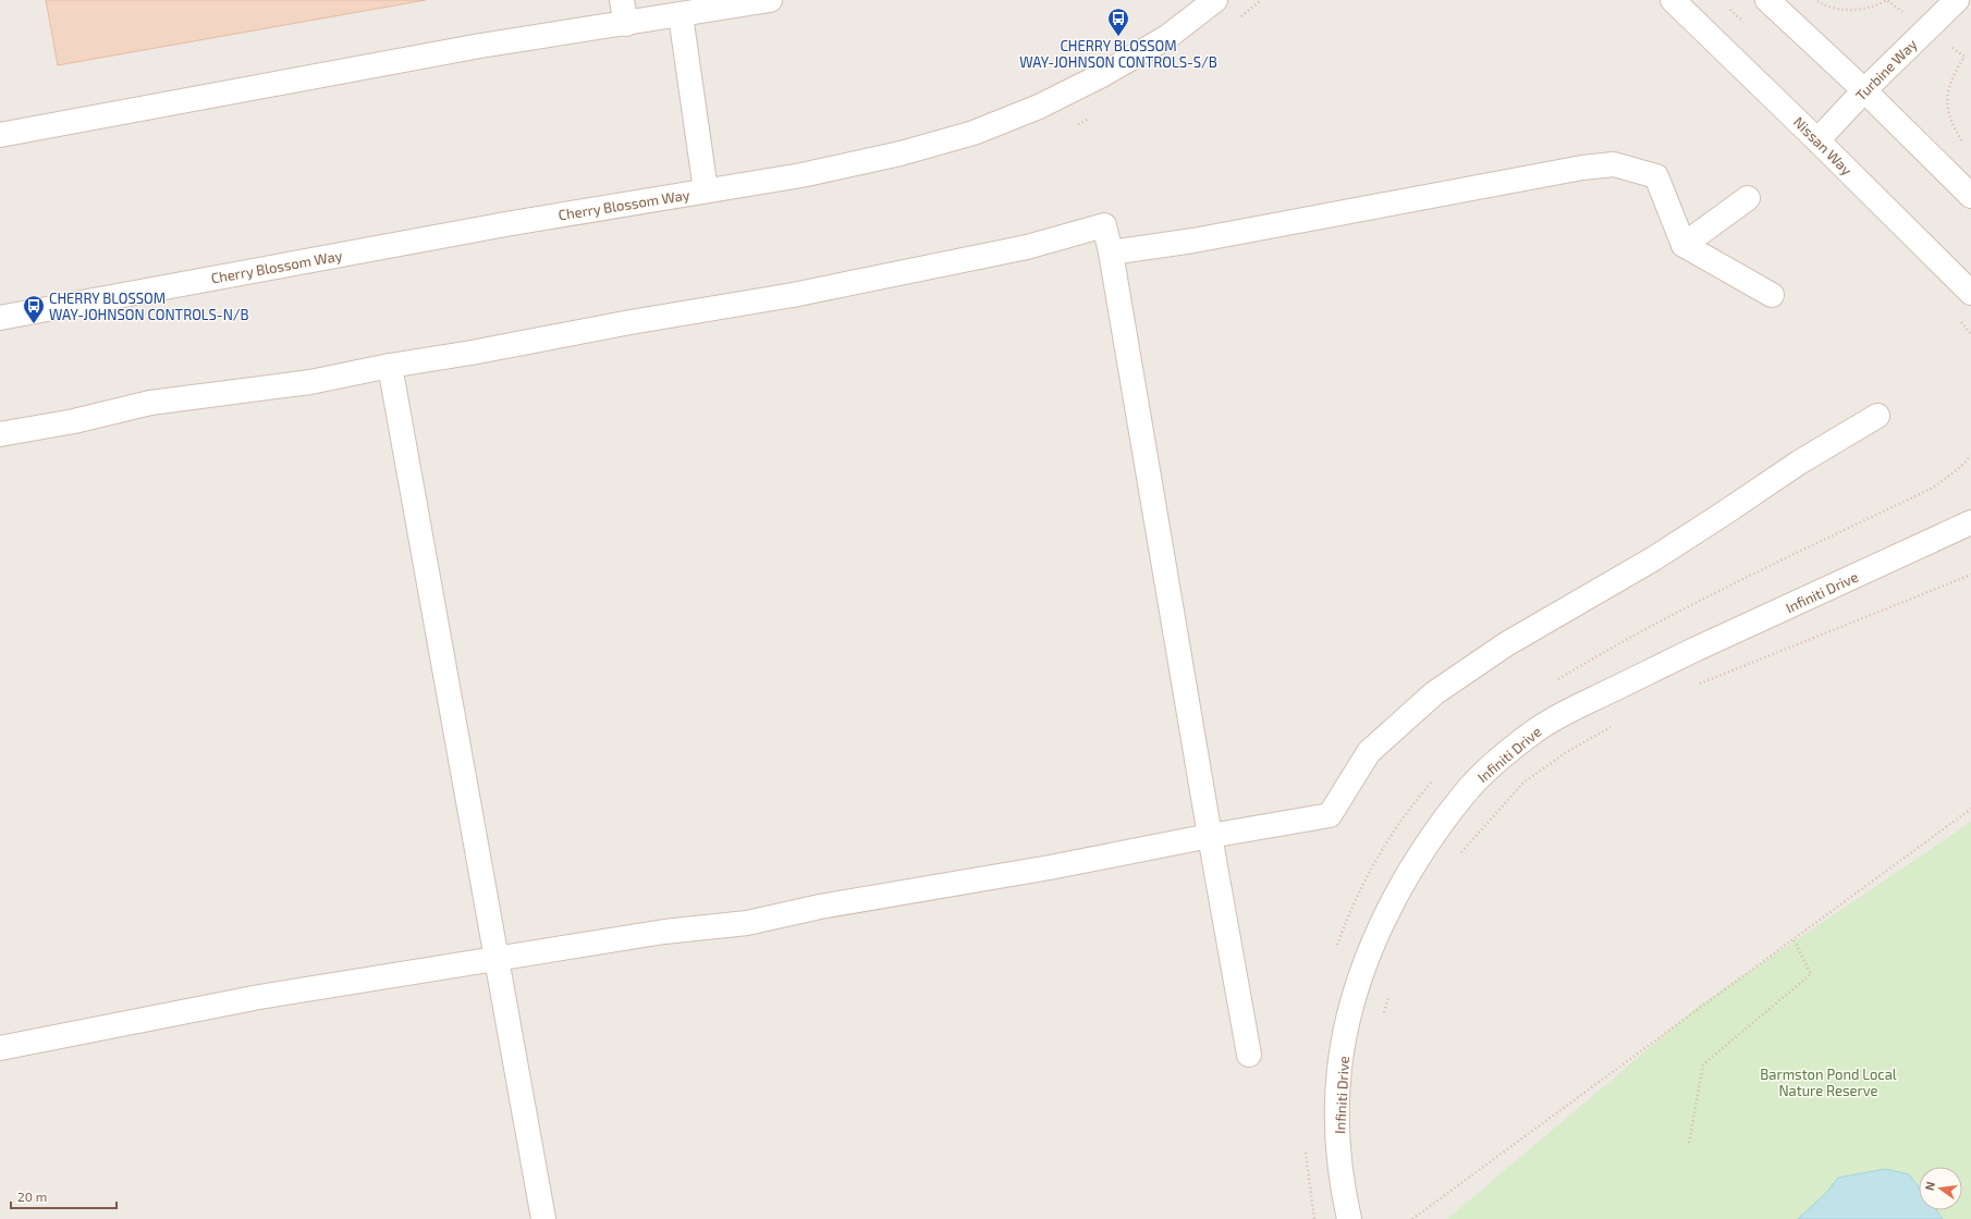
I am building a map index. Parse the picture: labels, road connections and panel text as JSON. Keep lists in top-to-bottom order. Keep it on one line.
{"streets":{"street":["Turbine Way","Nissan Way","Cherry Blossom Way","Infiniti Drive"]},"crossings":[["Turbine Way","Nissan Way"]],"parks":["Barmston Pond Local Nature Reserve"],"places":{"bus stop":["CHERRY BLOSSOM WAY-JOHNSON CONTROLS-S/B","CHERRY BLOSSOM WAY-JOHNSON CONTROLS-N/B"]},"scale_bar":"20 m","north":"left"}
